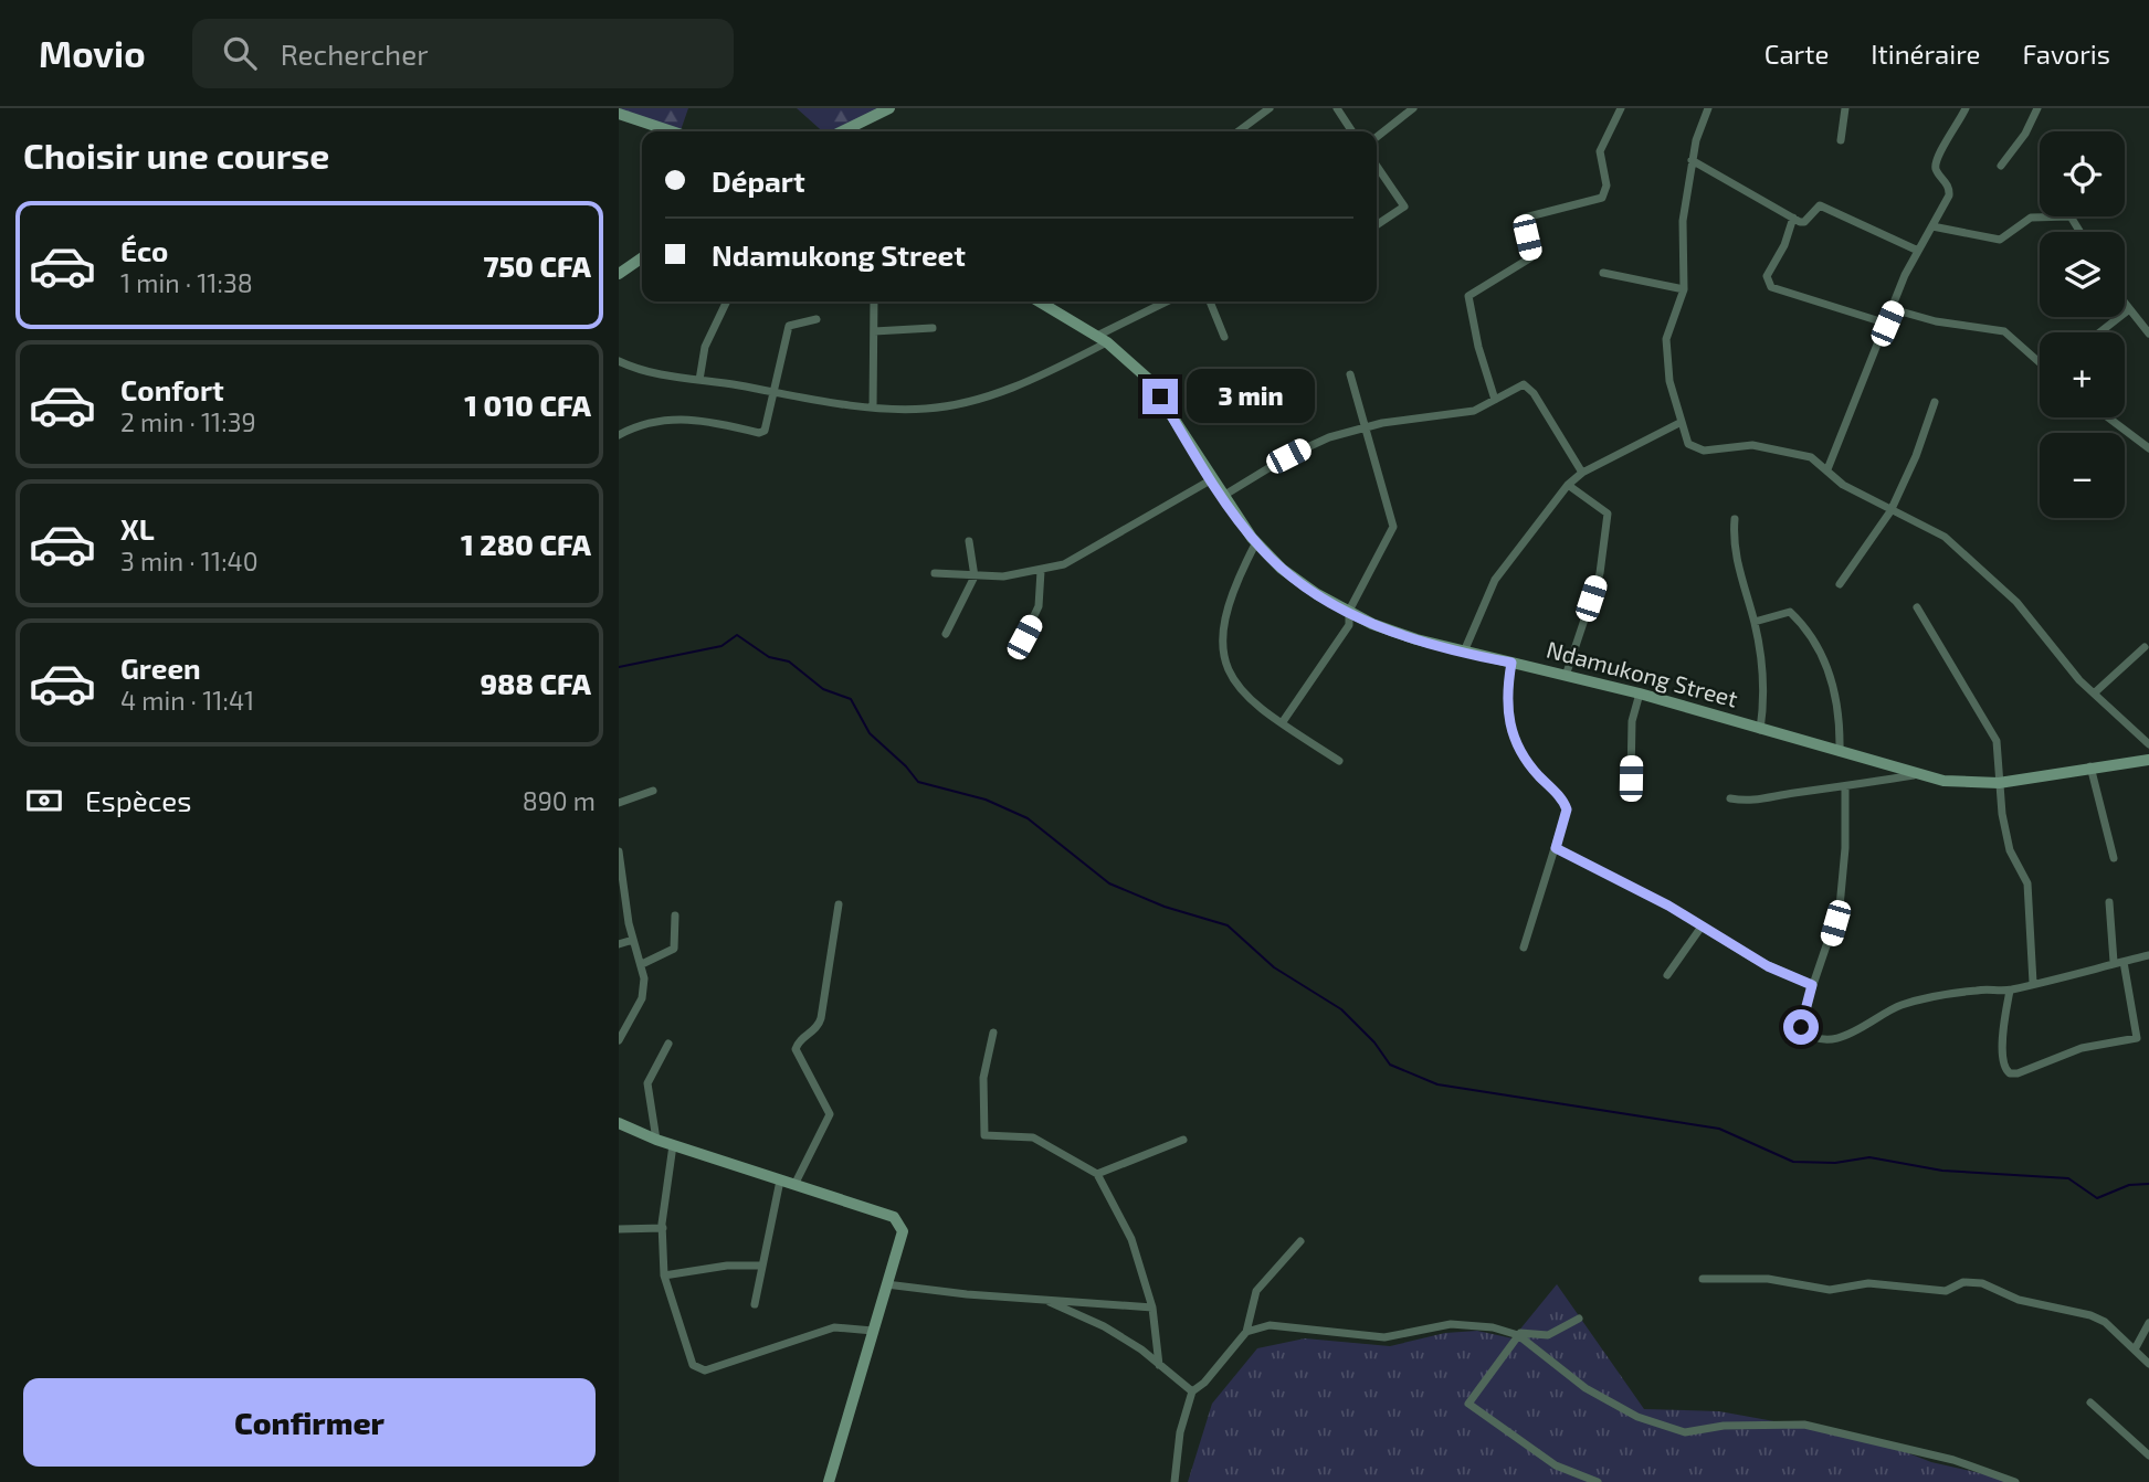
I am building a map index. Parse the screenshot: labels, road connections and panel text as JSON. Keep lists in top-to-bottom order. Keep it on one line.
{"streets":{"main road":["Ndamukong Street"]},"page":{"header":"Movio","search":"Rechercher","nav":["Carte","Itinéraire","Favoris"],"heading":"Choisir une course","map_buttons":["+","−"],"banner":["Départ","Ndamukong Street"],"list":[{"name":"Éco","note":"1 min · 11:38","value":"750 CFA"},{"name":"Confort","note":"2 min · 11:39","value":"1 010 CFA"},{"name":"XL","note":"3 min · 11:40","value":"1 280 CFA"},{"name":"Green","note":"4 min · 11:41","value":"988 CFA"}],"bubble":"3 min","pay":["Espèces","890 m"],"buttons":"Confirmer"}}
